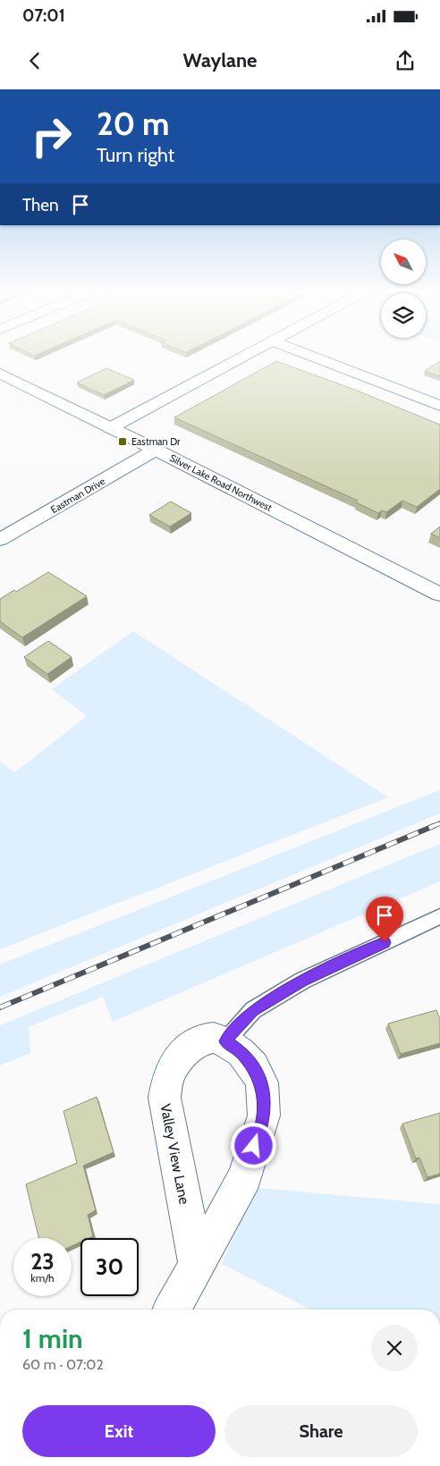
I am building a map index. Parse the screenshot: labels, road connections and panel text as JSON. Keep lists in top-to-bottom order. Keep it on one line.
{"streets":{"street":["Silver Lake Road Northwest","Eastman Drive","Valley View Lane"]},"crossings":[["Silver Lake Road Northwest","Eastman Drive"]],"places":{"transit":["Eastman Dr"]},"north":"top left","page":{"status":"07:01","header":"Waylane","turn":["20 m","Turn right"],"then":"Then","speed":"23 km/h","limit":"30","heading":["1 min","60 m · 07:02"],"buttons":["Exit","Share"]}}
